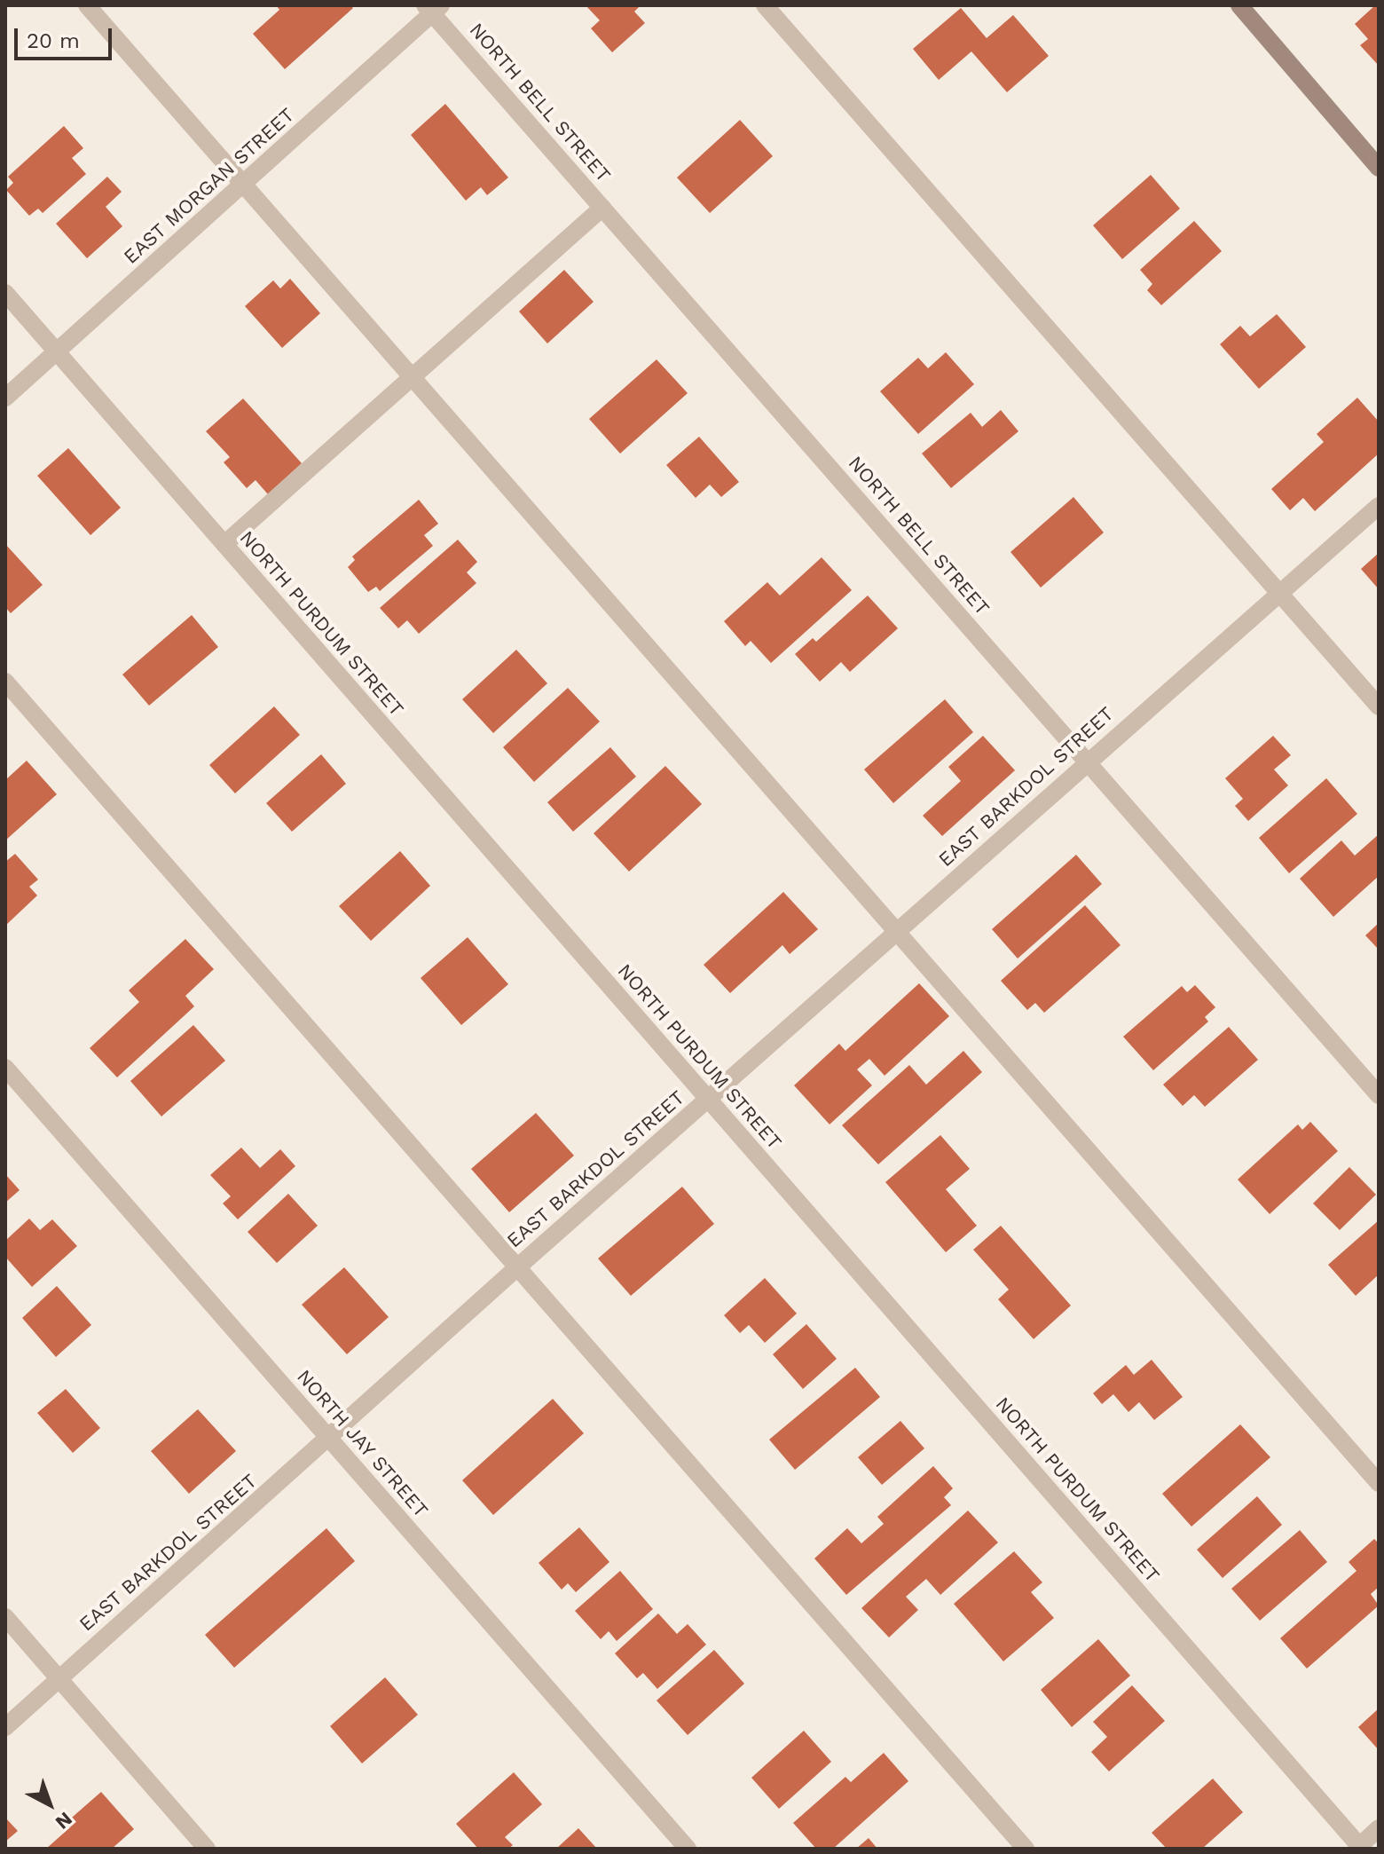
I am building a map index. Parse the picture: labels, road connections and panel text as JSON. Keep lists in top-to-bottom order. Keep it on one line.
{"streets":{"street":["NORTH BELL STREET","EAST MORGAN STREET","NORTH PURDUM STREET","EAST BARKDOL STREET","NORTH JAY STREET"]},"crossings":[["NORTH BELL STREET","EAST MORGAN STREET"],["NORTH BELL STREET","EAST BARKDOL STREET"],["EAST MORGAN STREET","NORTH PURDUM STREET"],["NORTH PURDUM STREET","EAST BARKDOL STREET"],["EAST BARKDOL STREET","NORTH JAY STREET"]],"scale_bar":"20 m","north":"bottom right"}
